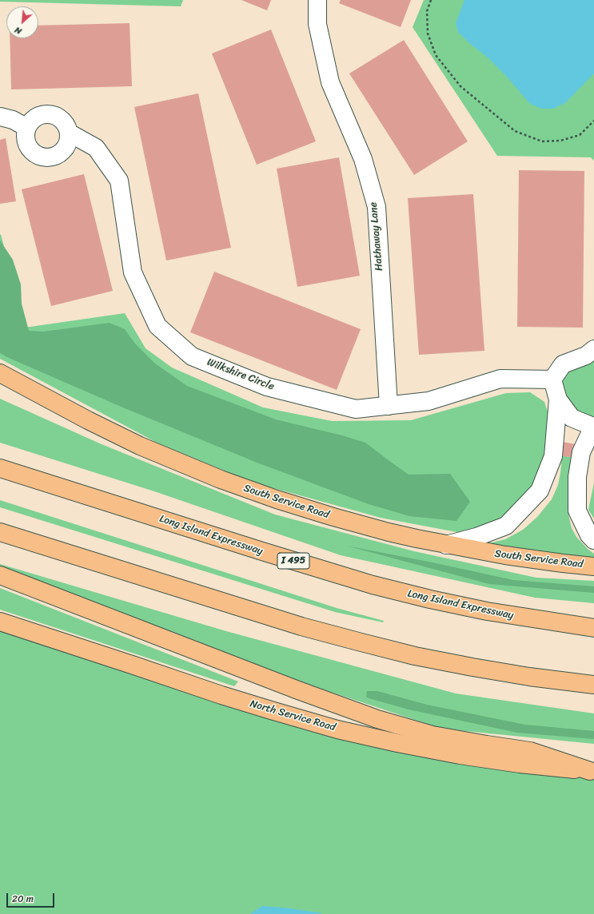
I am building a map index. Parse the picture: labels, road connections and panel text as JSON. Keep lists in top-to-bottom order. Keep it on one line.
{"streets":{"main road":["South Service Road","Long Island Expressway","I 495","North Service Road"],"street":["Hathaway Lane","Wilkshire Circle"]},"crossings":[["Hathaway Lane","Wilkshire Circle"]],"scale_bar":"20 m","north":"bottom left"}
